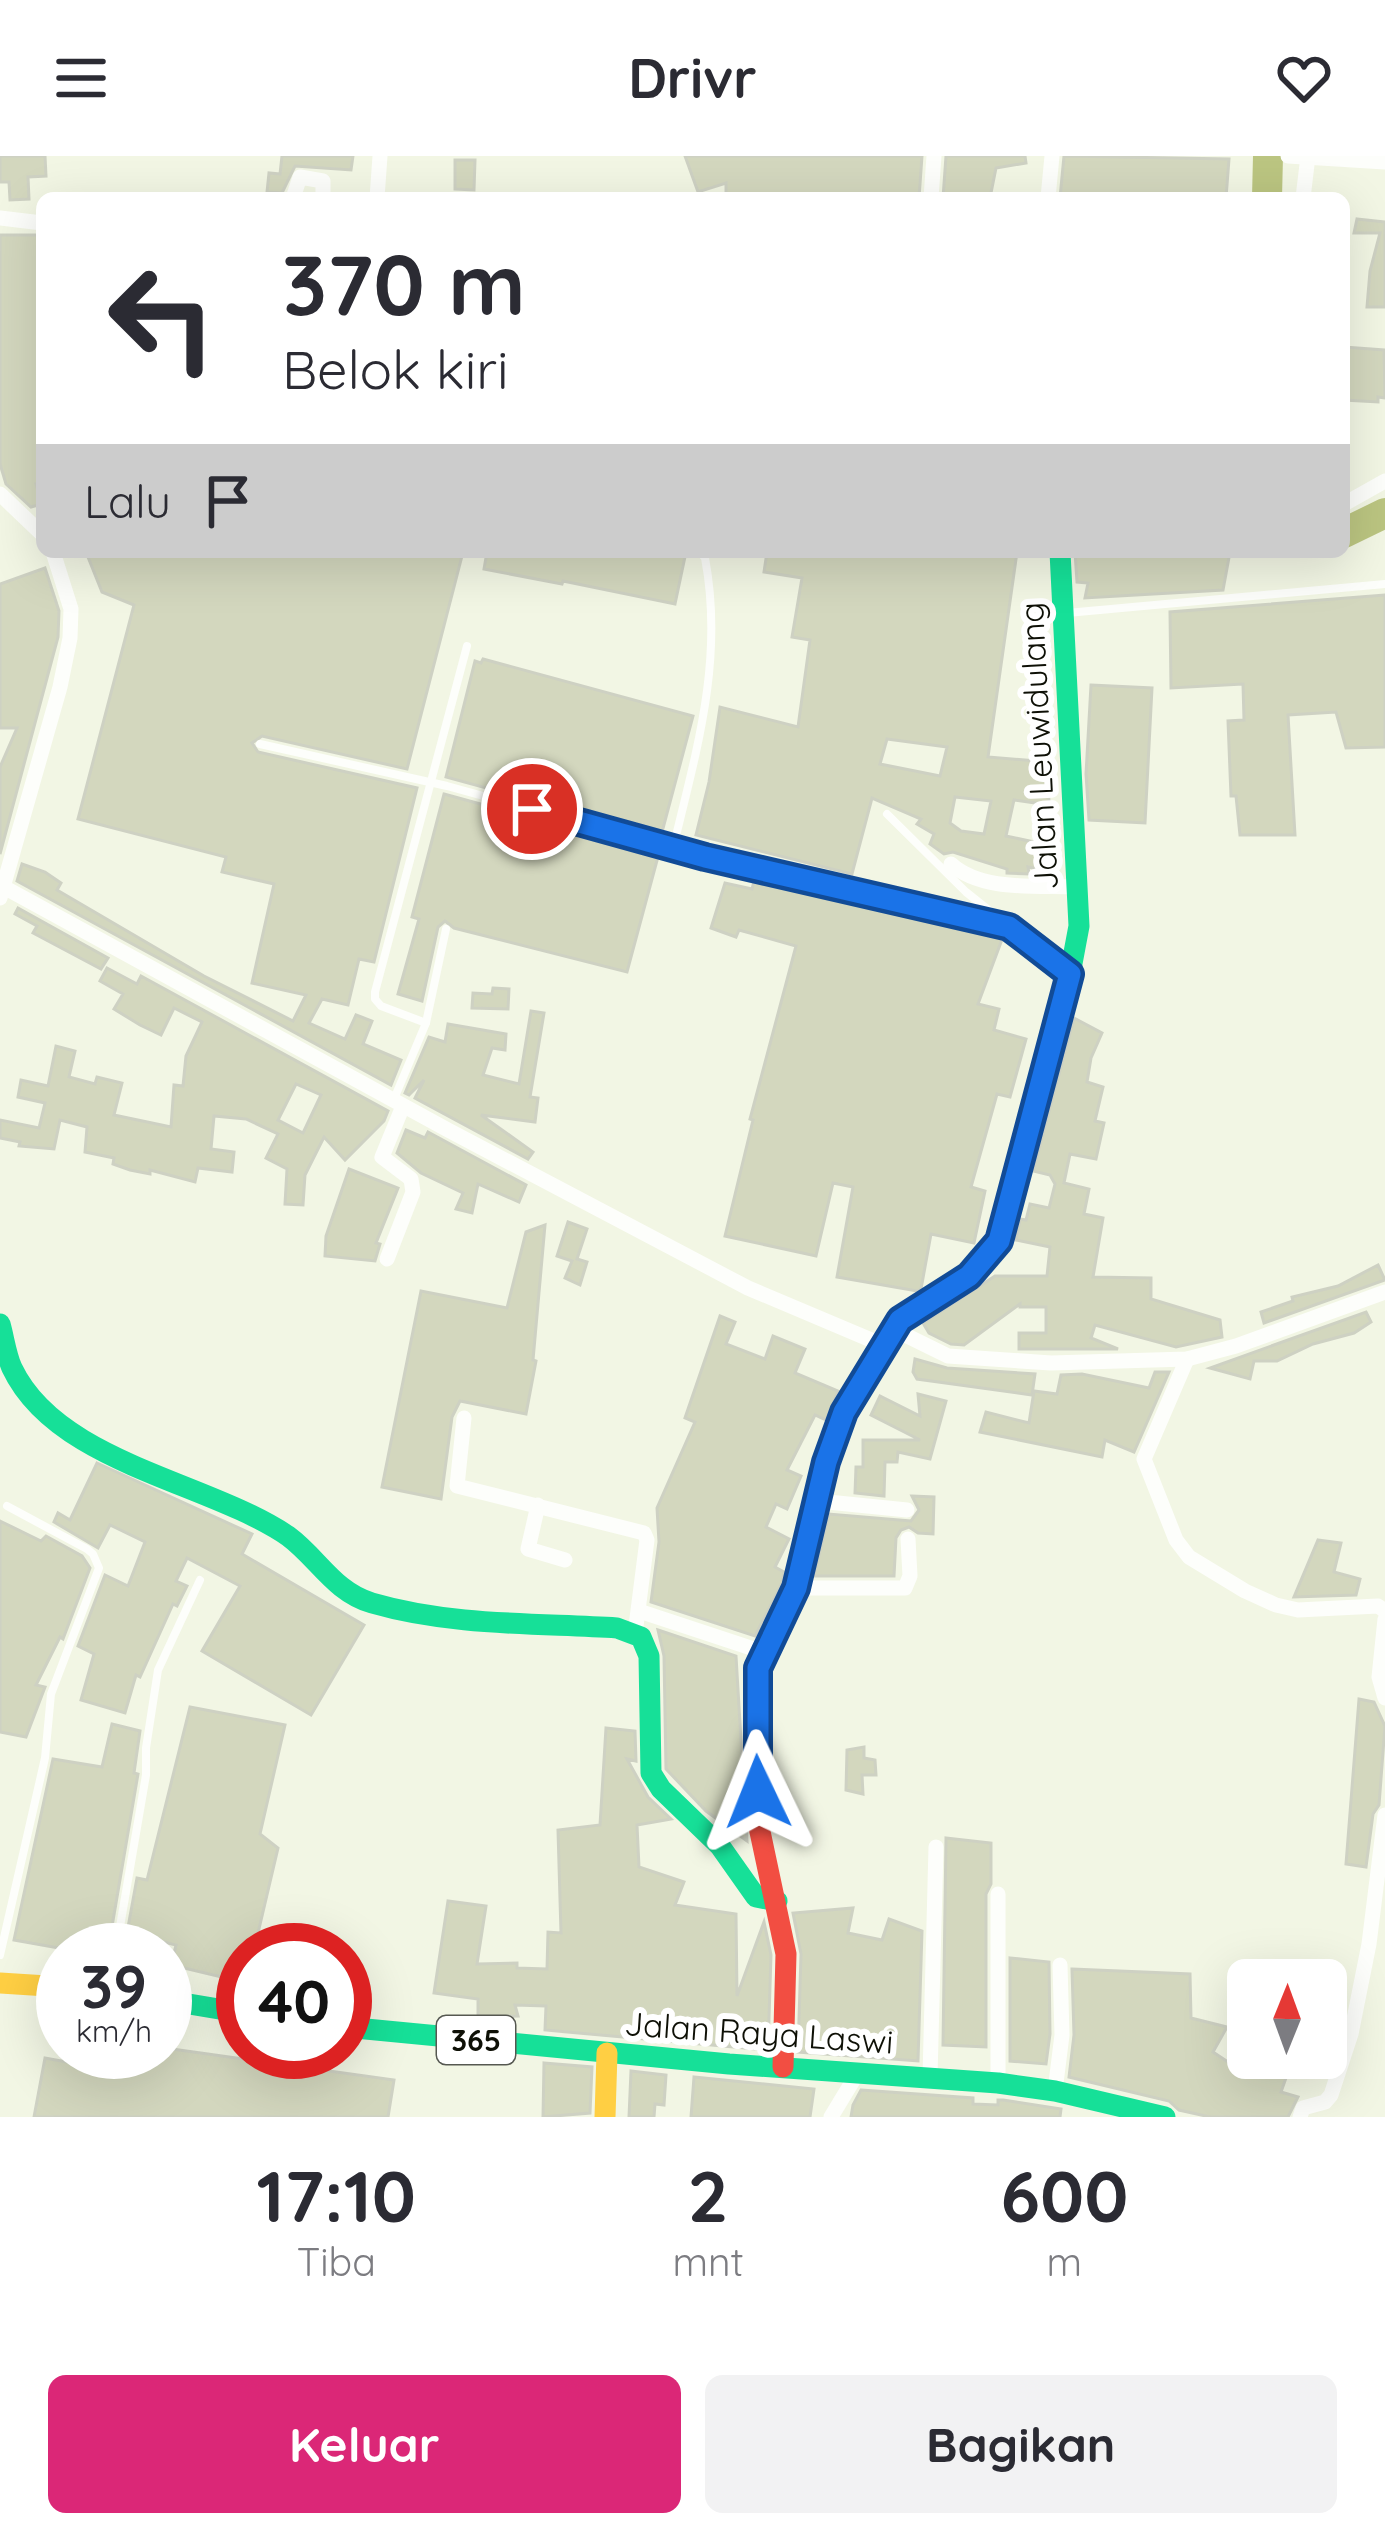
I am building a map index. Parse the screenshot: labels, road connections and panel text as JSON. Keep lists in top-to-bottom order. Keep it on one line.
{"streets":{"street":["Jalan Leuwidulang","Jalan Raya Laswi","365"]},"crossings":[["Jalan Leuwidulang","Jalan Raya Laswi"]],"north":"top","page":{"header":"Drivr","turn":["370 m","Belok kiri"],"then":"Lalu","speed":"39 km/h","limit":"40","eta":["17:10","Tiba","2","mnt","600","m"],"buttons":["Keluar","Bagikan"]}}
